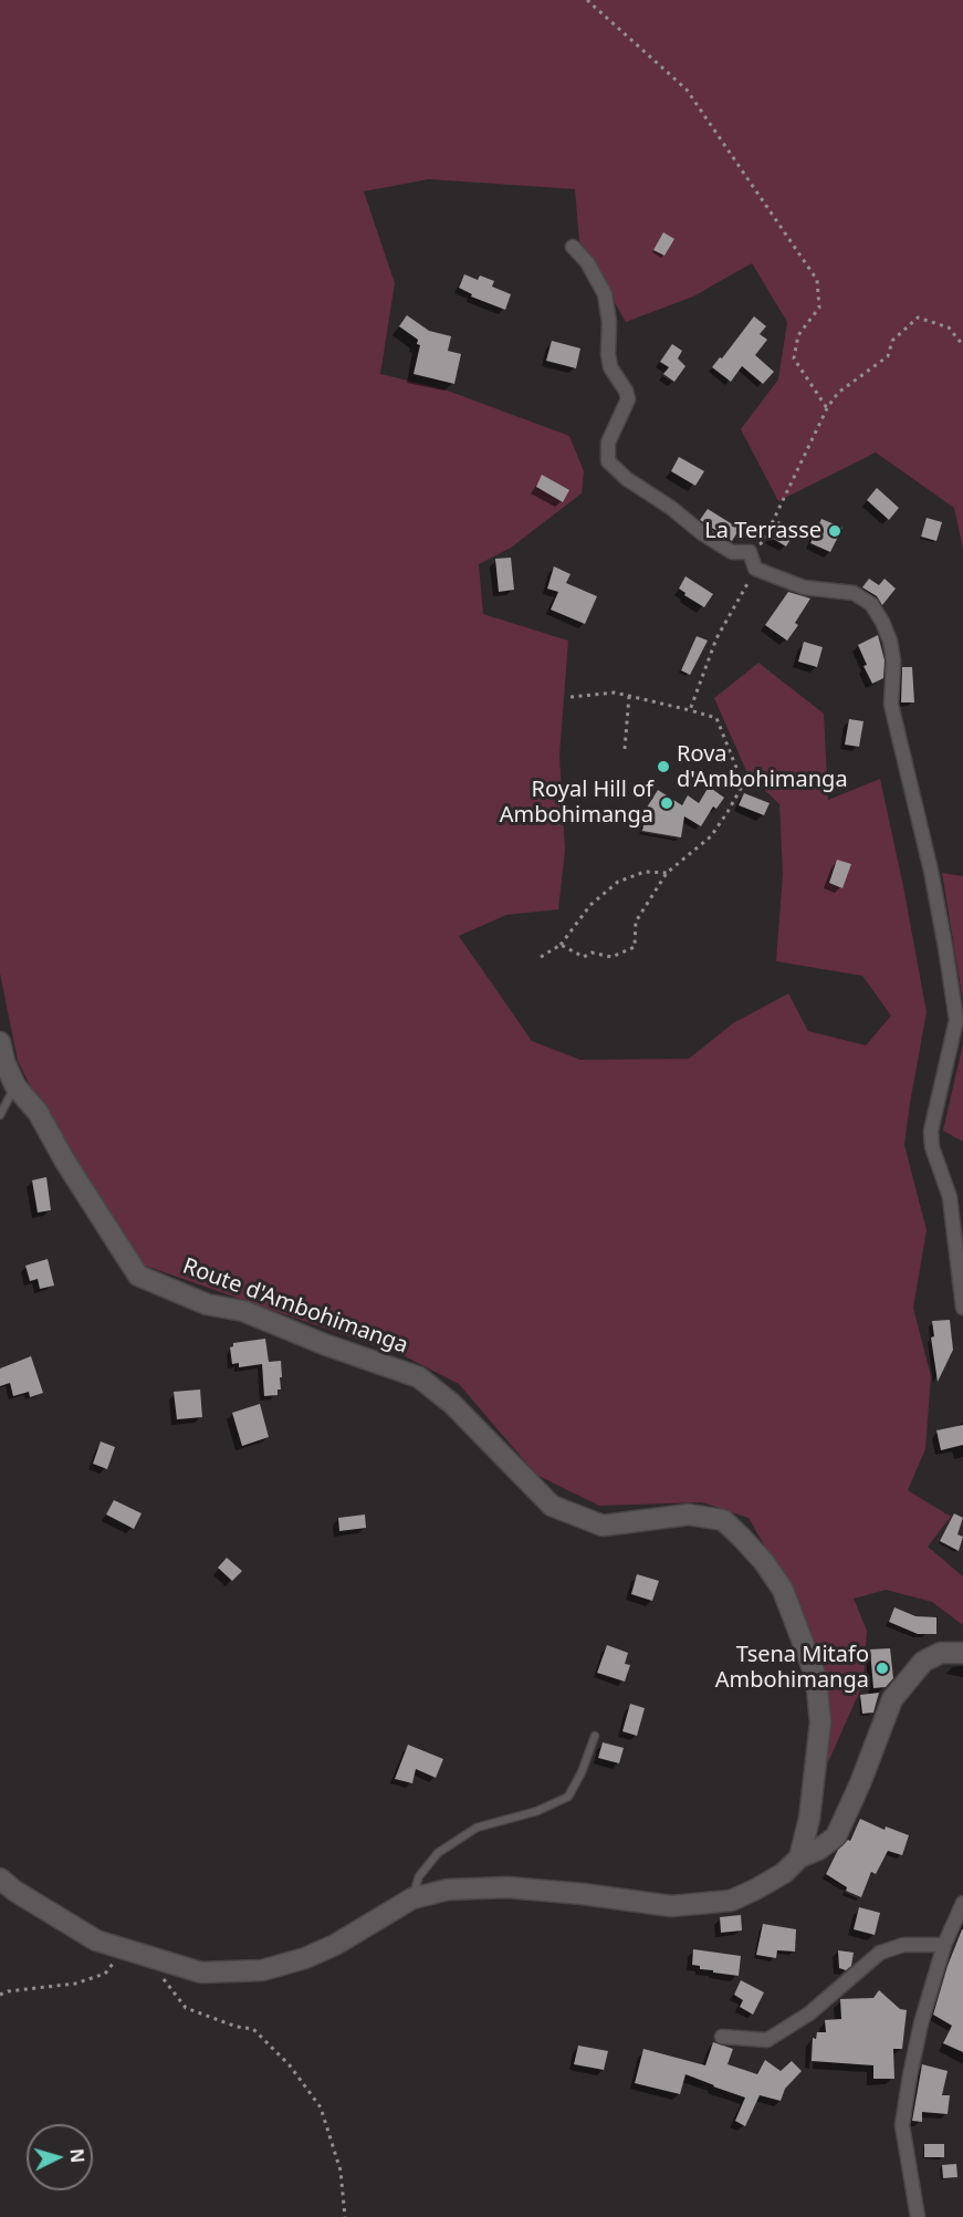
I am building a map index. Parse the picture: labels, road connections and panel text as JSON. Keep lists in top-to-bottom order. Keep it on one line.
{"streets":{"street":["Route d'Ambohimanga"]},"places":["La Terrasse","Rova d'Ambohimanga","Royal Hill of Ambohimanga","Tsena Mitafo Ambohimanga"],"north":"right"}
